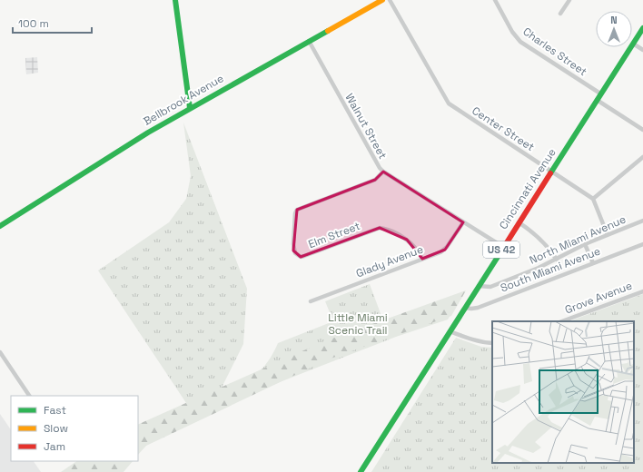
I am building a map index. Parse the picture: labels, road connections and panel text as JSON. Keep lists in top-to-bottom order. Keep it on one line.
{"streets":{"main road":["Bellbrook Avenue","Cincinnati Avenue","US 42"],"street":["Charles Street","Walnut Street","Center Street","Elm Street","North Miami Avenue","Glady Avenue","South Miami Avenue","Grove Avenue"]},"crossings":[["Charles Street","Cincinnati Avenue"],["Bellbrook Avenue","Walnut Street"],["Walnut Street","Cincinnati Avenue"],["Walnut Street","Elm Street"],["Walnut Street","Glady Avenue"],["Center Street","Cincinnati Avenue"],["Cincinnati Avenue","North Miami Avenue"],["Cincinnati Avenue","South Miami Avenue"],["Elm Street","Glady Avenue"]],"parks":["Little Miami Scenic Trail"],"legend":["Fast","Slow","Jam"],"scale_bar":"100 m","north":"top"}
